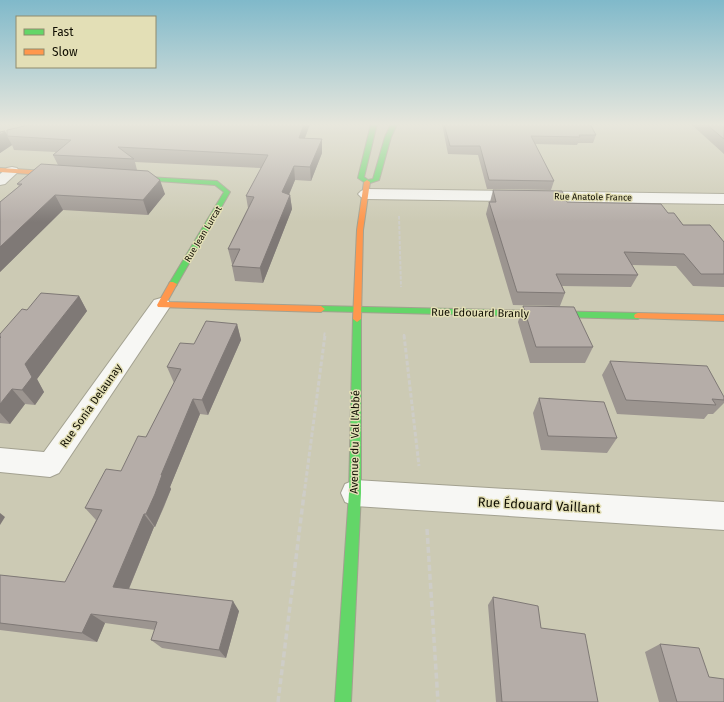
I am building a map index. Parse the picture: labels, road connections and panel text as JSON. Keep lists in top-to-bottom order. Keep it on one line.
{"streets":{"street":["Rue Anatole France","Rue Jean Lurcat","Rue Edouard Branly","Rue Sonia Delaunay","Avenue du Val l'Abbé","Rue Édouard Vaillant"]},"crossings":[["Rue Anatole France","Avenue du Val l'Abbé"],["Rue Jean Lurcat","Rue Sonia Delaunay"],["Rue Edouard Branly","Avenue du Val l'Abbé"],["Avenue du Val l'Abbé","Rue Édouard Vaillant"]],"legend":["Fast","Slow"]}
